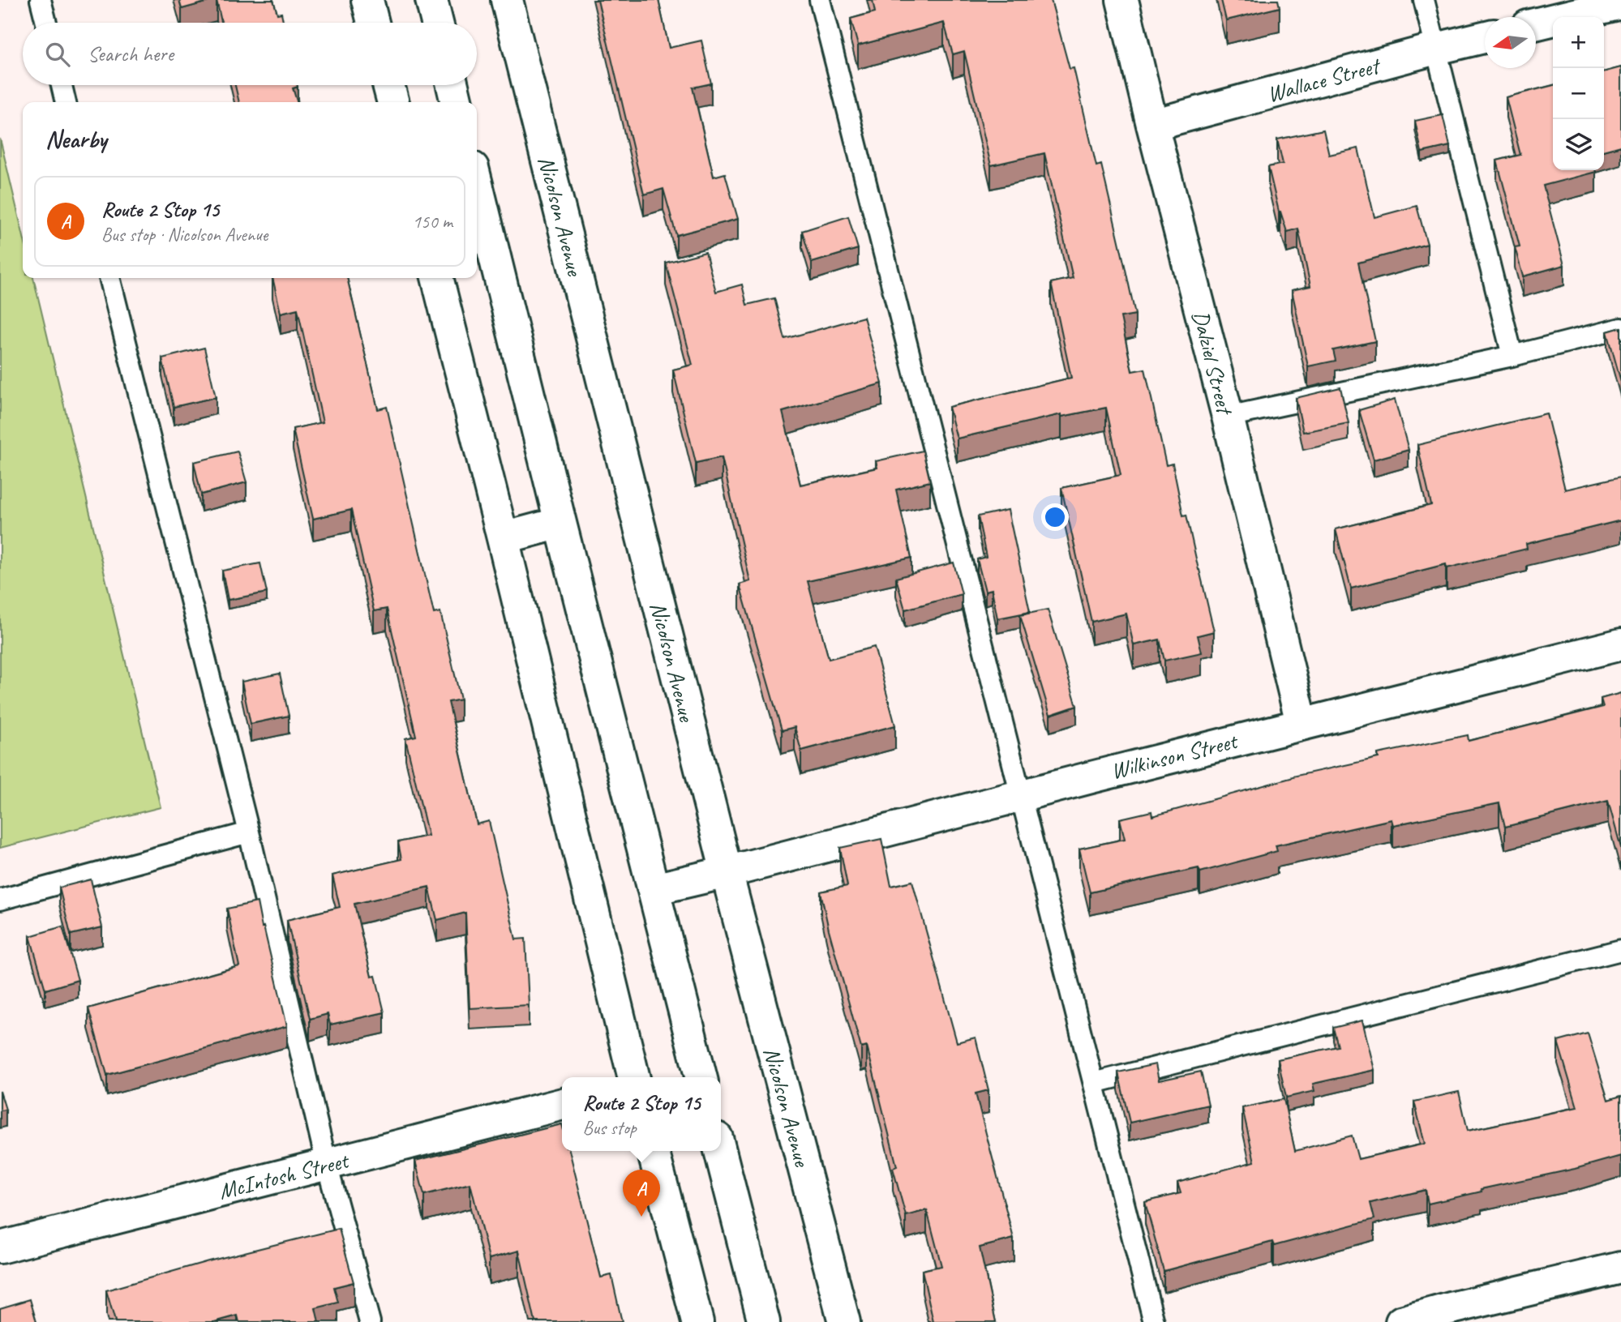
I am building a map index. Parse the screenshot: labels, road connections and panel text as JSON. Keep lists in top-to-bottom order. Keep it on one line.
{"streets":{"street":["Wallace Street","Nicolson Avenue","Dalziel Street","Wilkinson Street","McIntosh Street"]},"crossings":[["Wallace Street","Dalziel Street"],["Nicolson Avenue","Wilkinson Street"],["Dalziel Street","Wilkinson Street"]],"north":"left","page":{"map_buttons":["+","−"],"search":"Search here","heading":"Nearby","list":[{"mark":"A","name":"Route 2 Stop 15","note":"Bus stop · Nicolson Avenue","value":"150 m"}],"popup":["Route 2 Stop 15","Bus stop"],"pins":"A"}}
